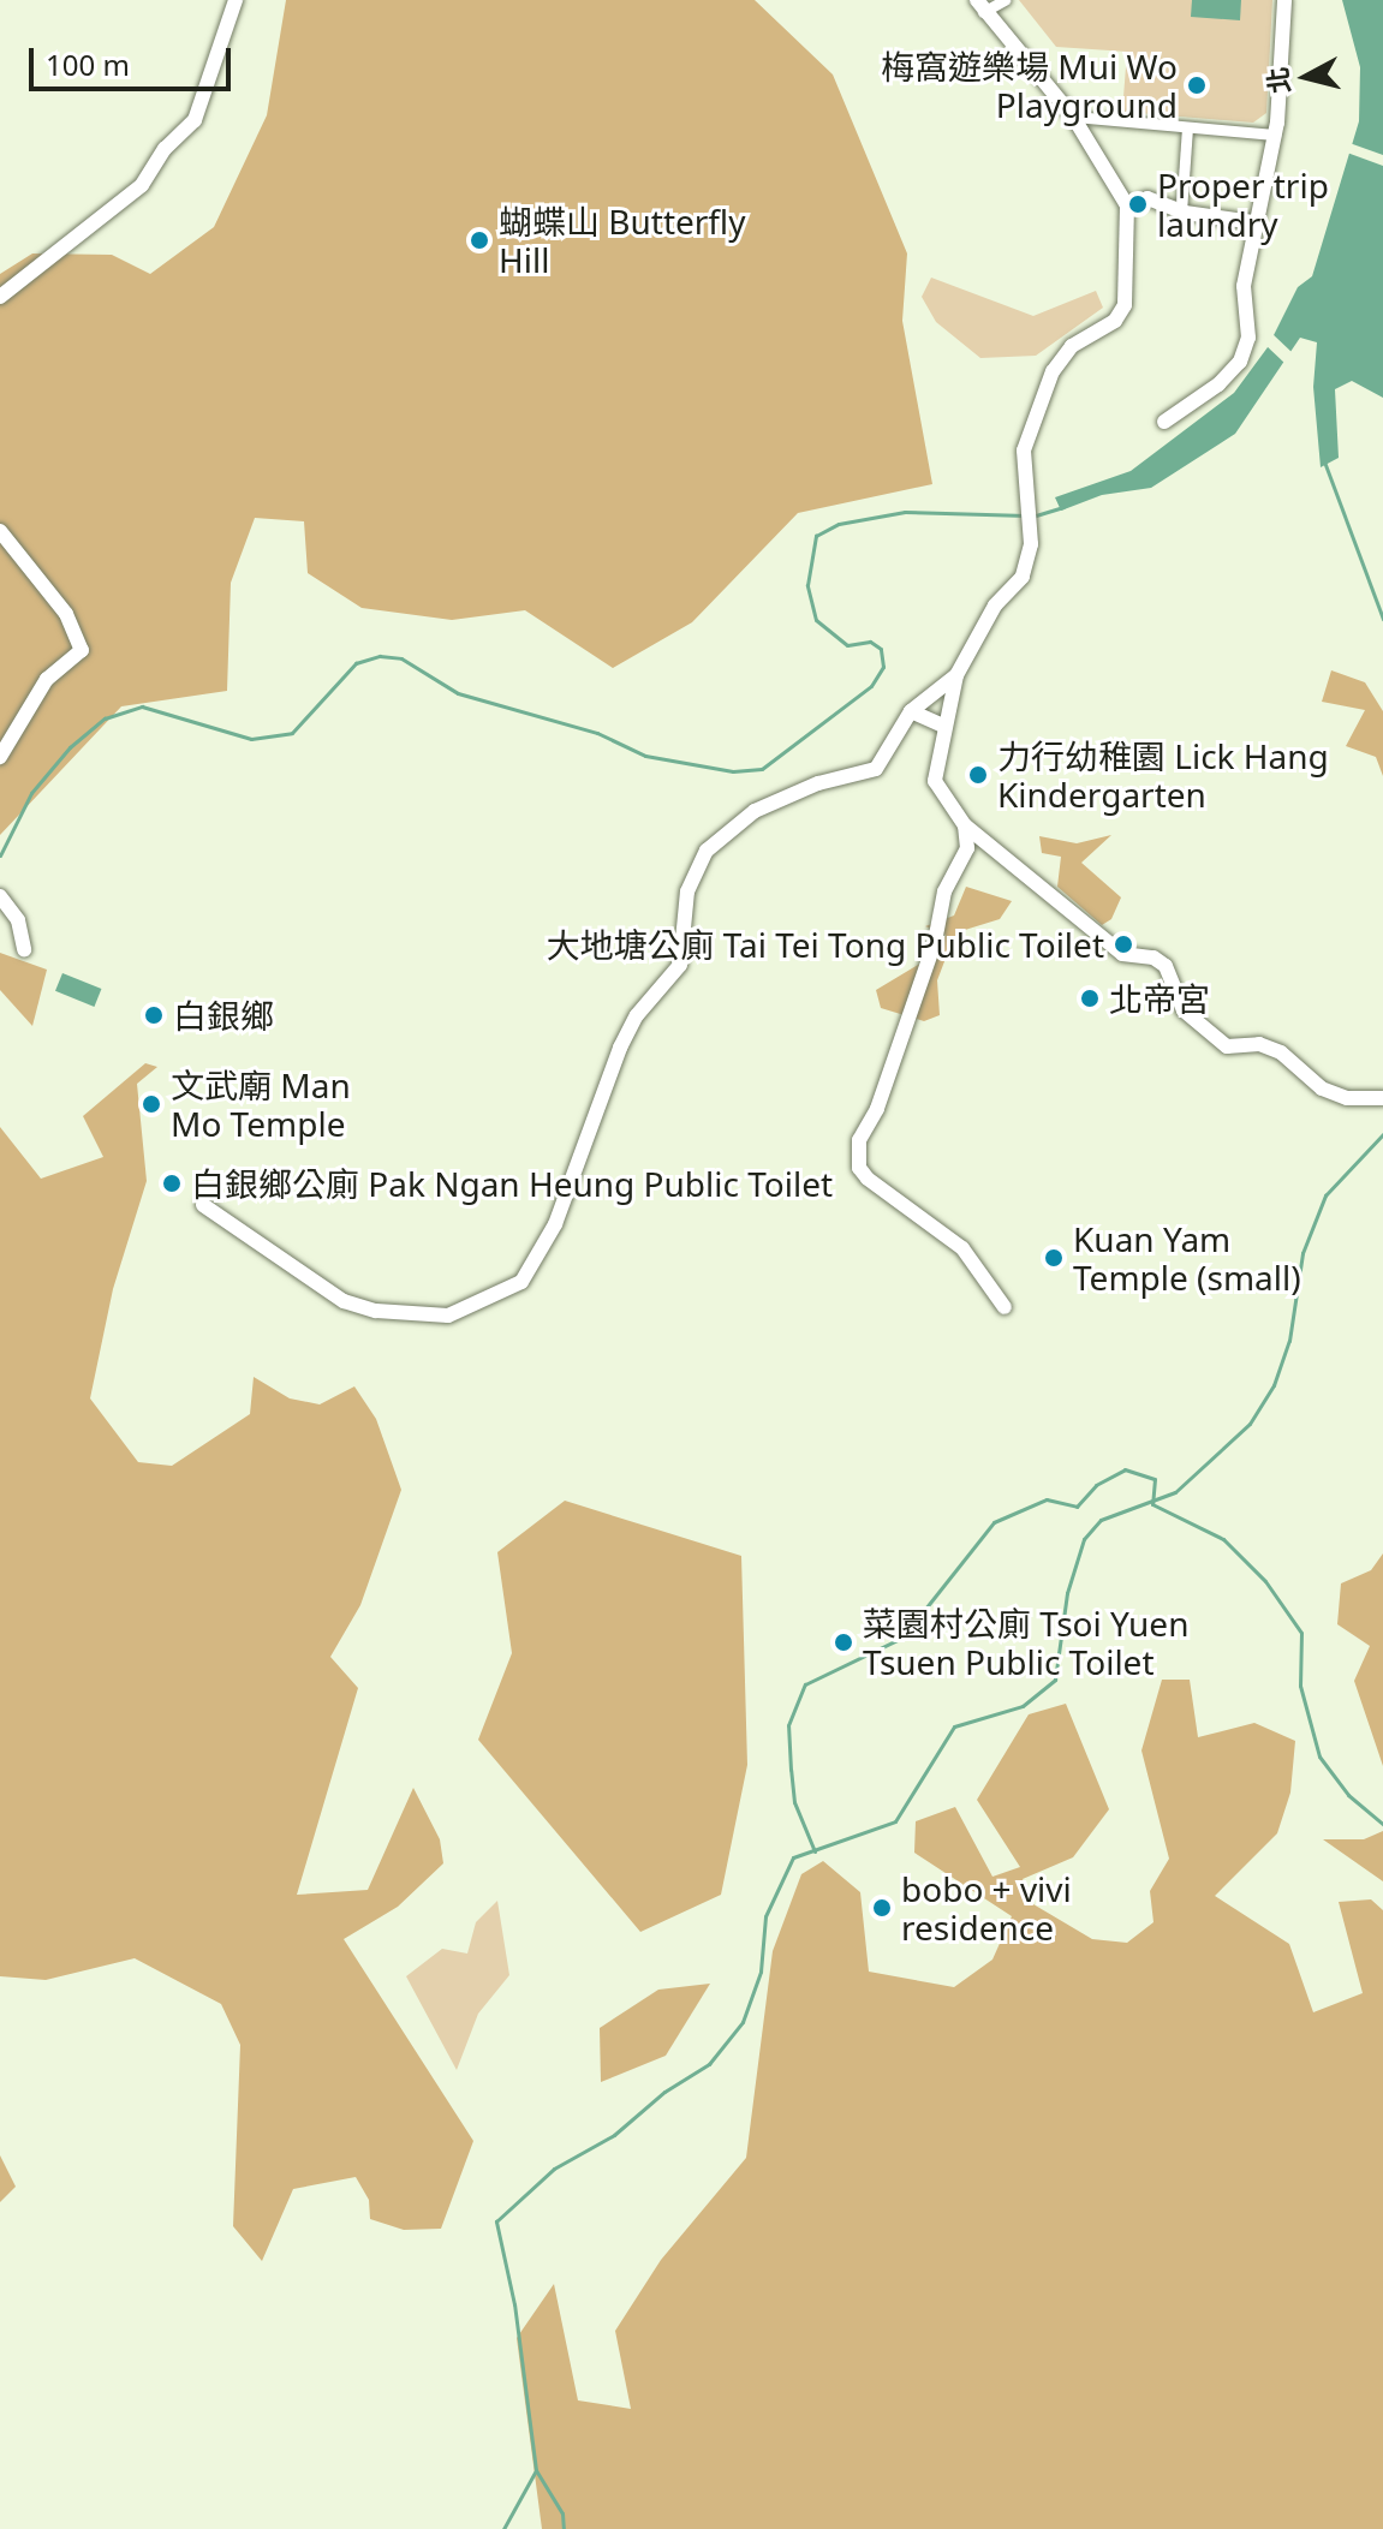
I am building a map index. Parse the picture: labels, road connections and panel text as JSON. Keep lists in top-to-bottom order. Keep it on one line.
{"places":["梅窩遊樂場 Mui Wo Playground","Proper trip laundry","蝴蝶山 Butterfly Hill","力行幼稚園 Lick Hang Kindergarten","大地塘公廁 Tai Tei Tong Public Toilet","北帝宮","白銀鄉","文武廟 Man Mo Temple","白銀鄉公廁 Pak Ngan Heung Public Toilet","Kuan Yam Temple (small)","菜園村公廁 Tsoi Yuen Tsuen Public Toilet","bobo + vivi residence"],"scale_bar":"100 m","north":"left"}
